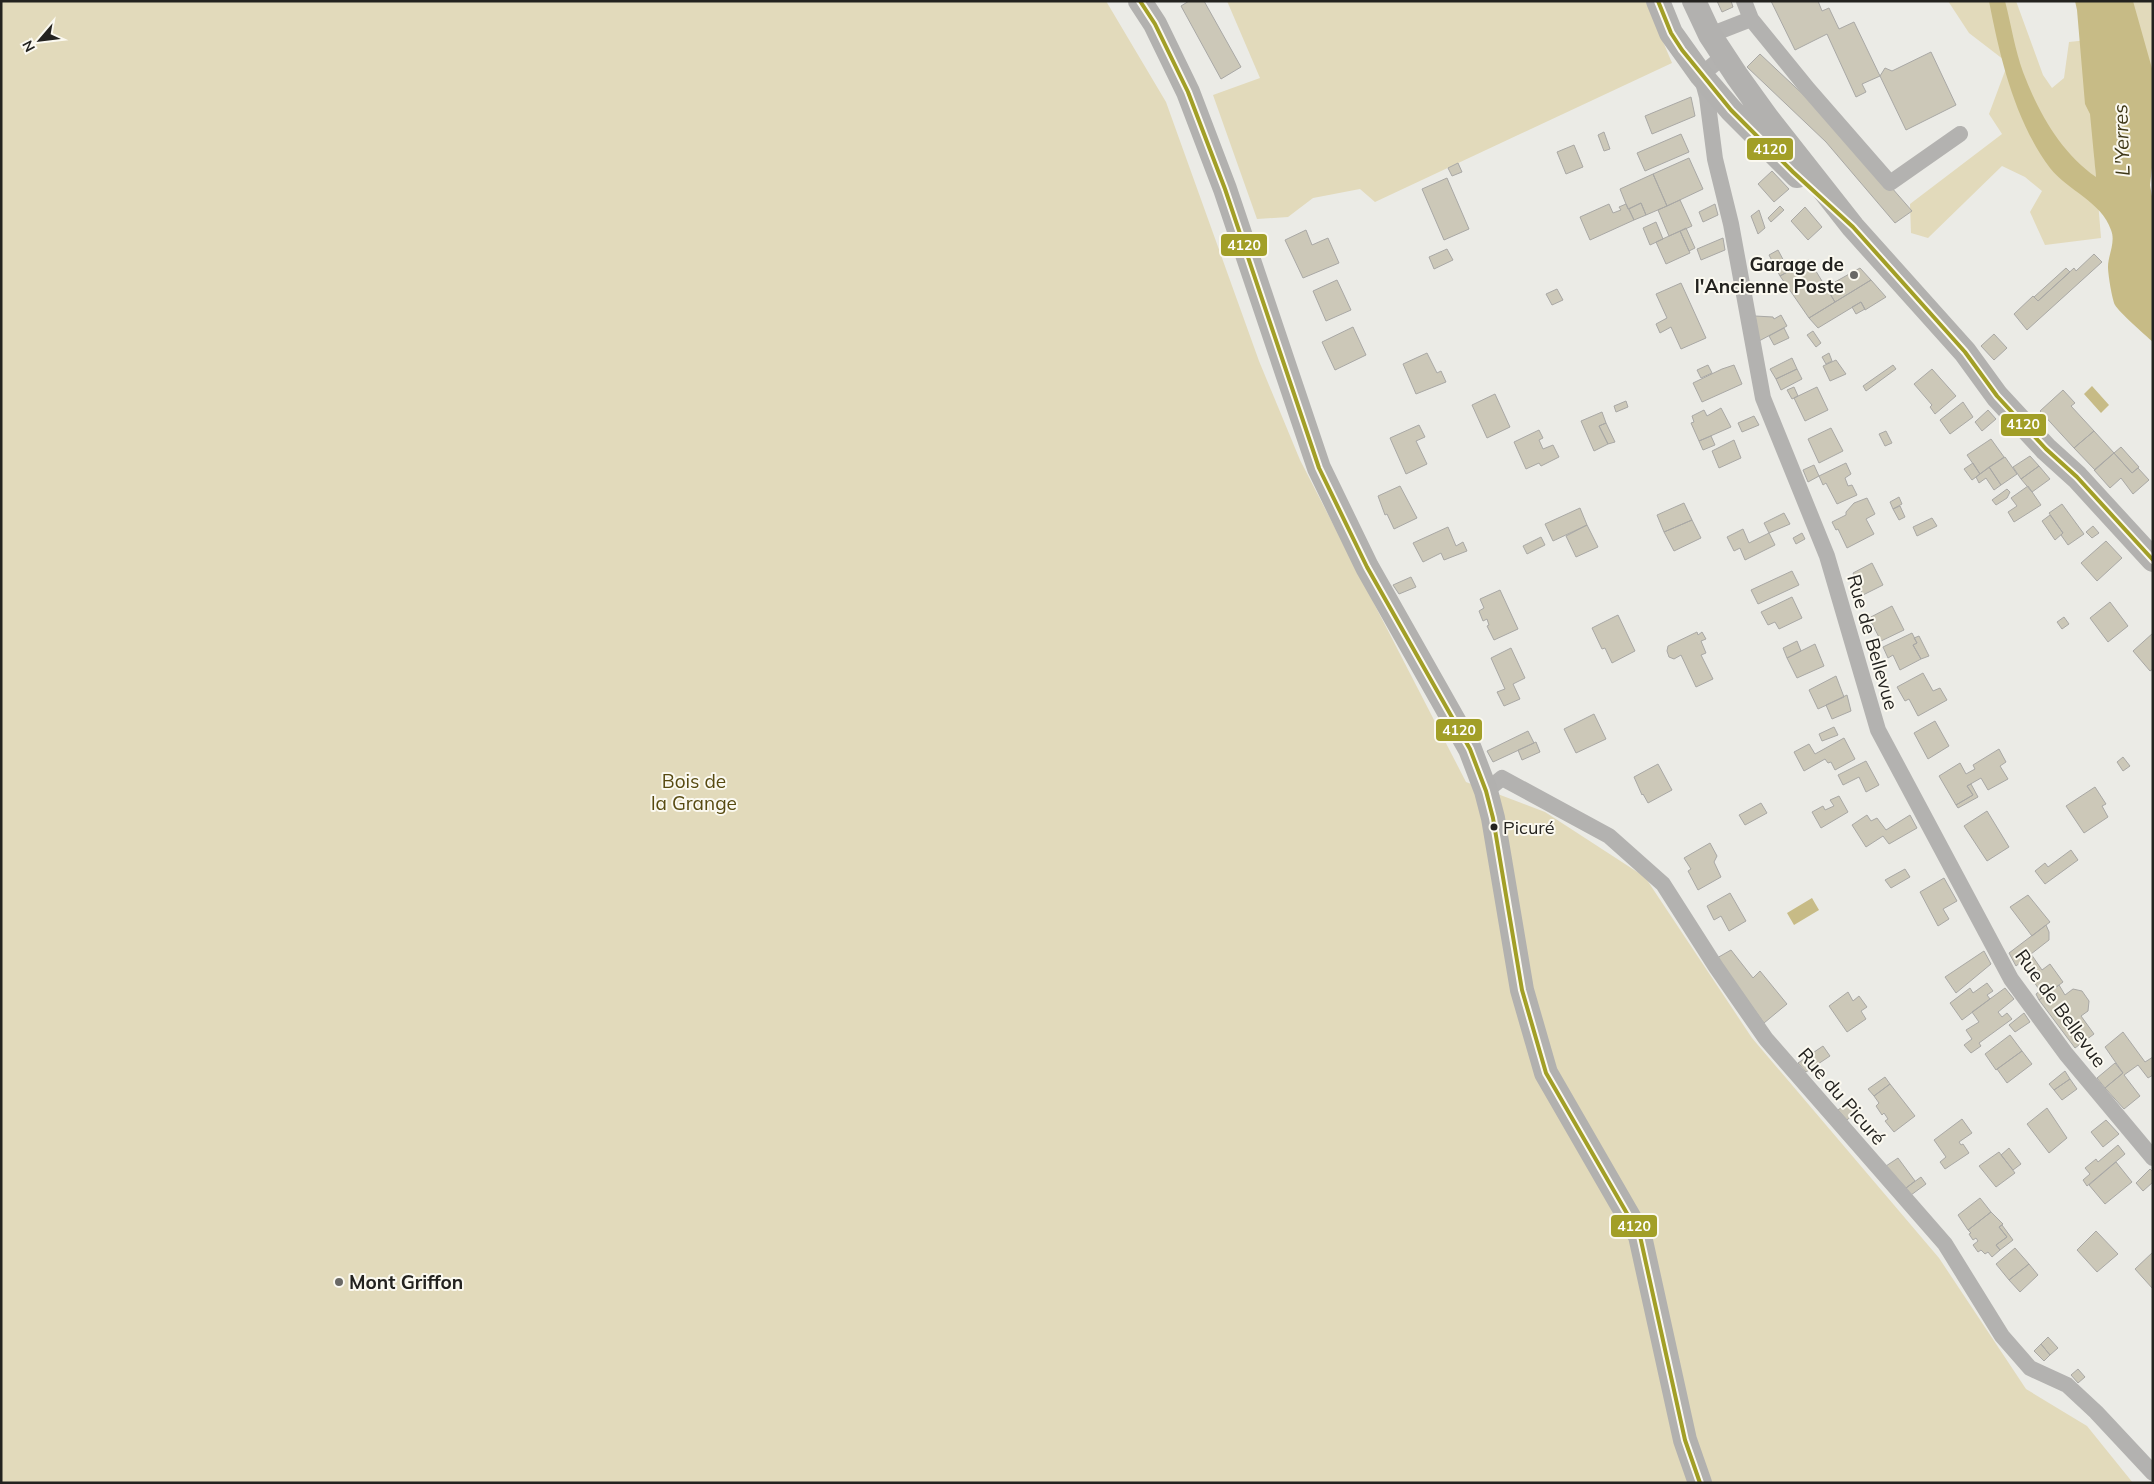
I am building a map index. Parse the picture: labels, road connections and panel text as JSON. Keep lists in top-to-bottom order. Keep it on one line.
{"streets":{"street":["Rue de Bellevue","Rue du Picuré"]},"water":["L'Yerres"],"parks":["Bois de la Grange"],"places":["Garage de l'Ancienne Poste","Picuré","Mont Griffon"],"lines":["transit line 4120"],"north":"bottom left"}
